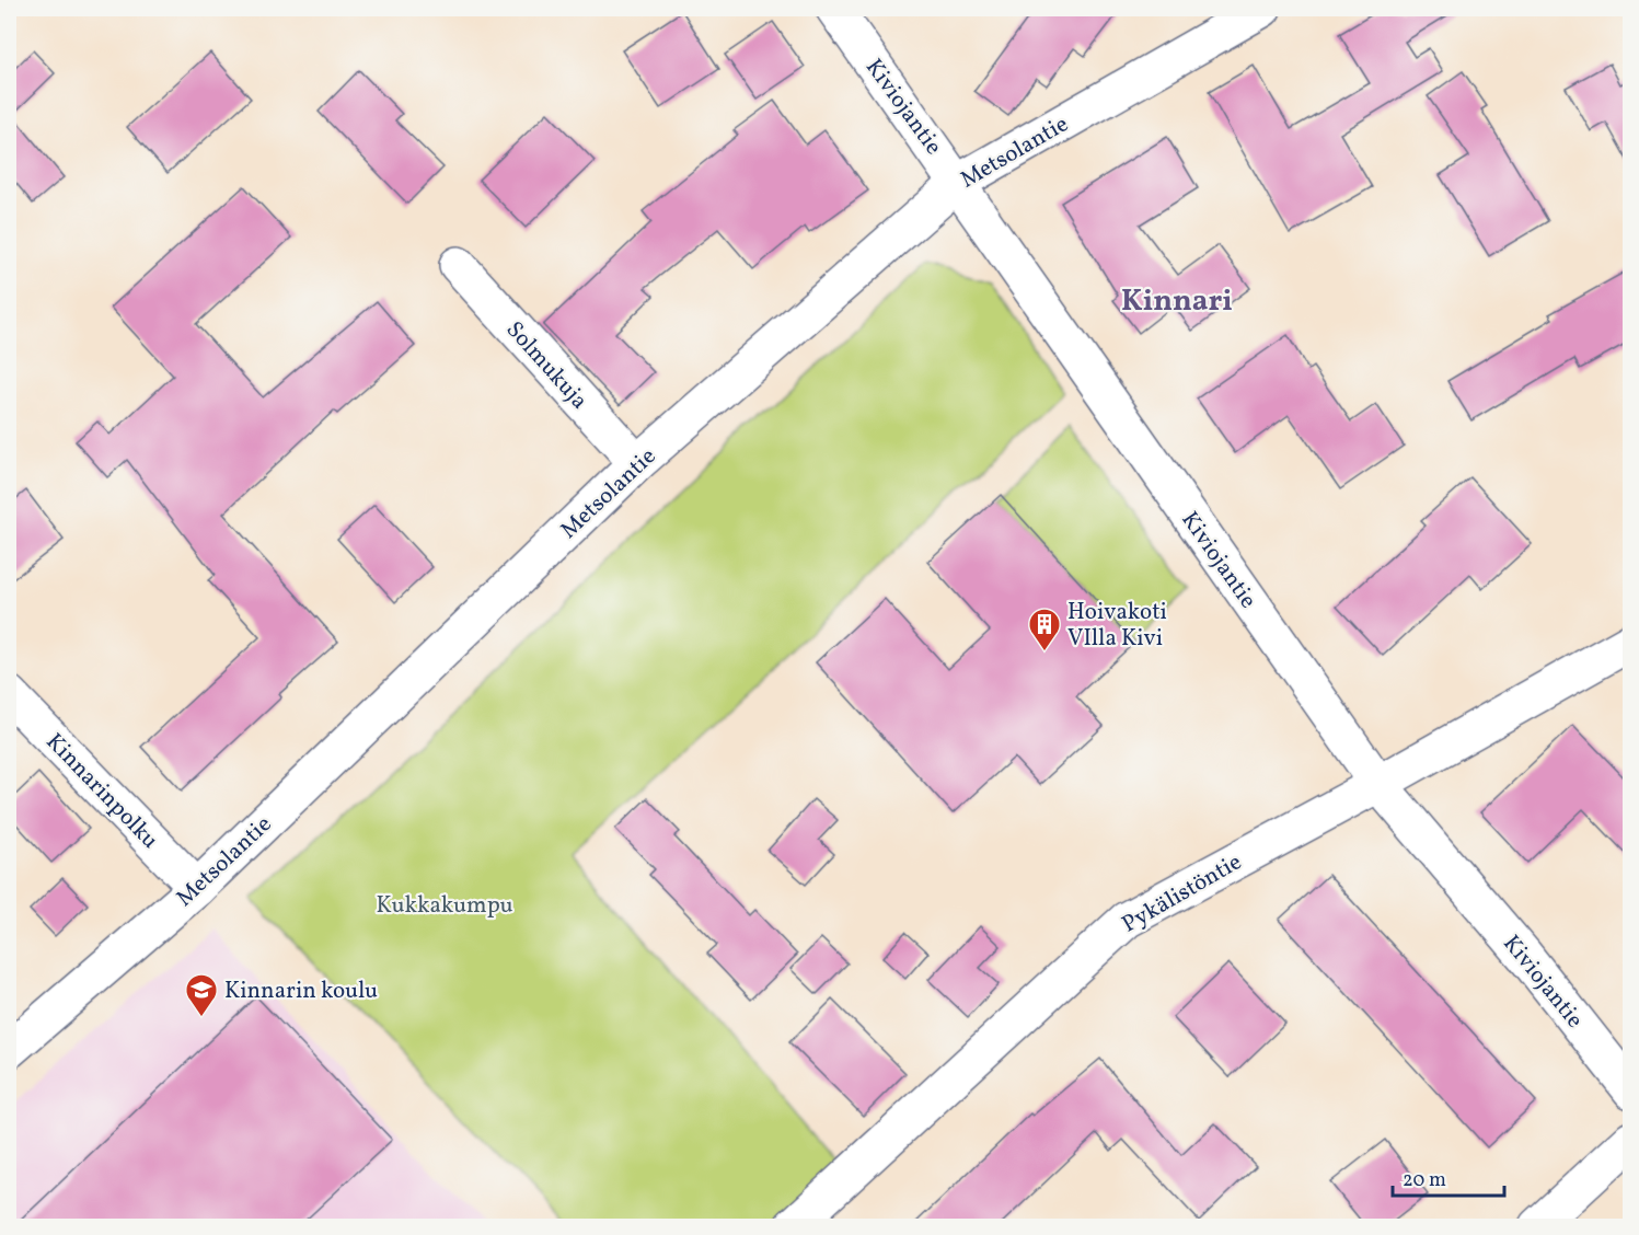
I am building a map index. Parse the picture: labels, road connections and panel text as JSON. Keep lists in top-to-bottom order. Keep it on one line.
{"streets":{"street":["Kiviojantie","Metsolantie","Solmukuja","Kinnarinpolku","Pykälistöntie"]},"crossings":[["Kiviojantie","Metsolantie"],["Kiviojantie","Pykälistöntie"],["Metsolantie","Solmukuja"],["Metsolantie","Kinnarinpolku"]],"districts":["Kinnari"],"parks":["Kukkakumpu"],"places":{"building":["Hoivakoti VIlla Kivi"],"school or university":["Kinnarin koulu"]},"scale_bar":"20 m"}
